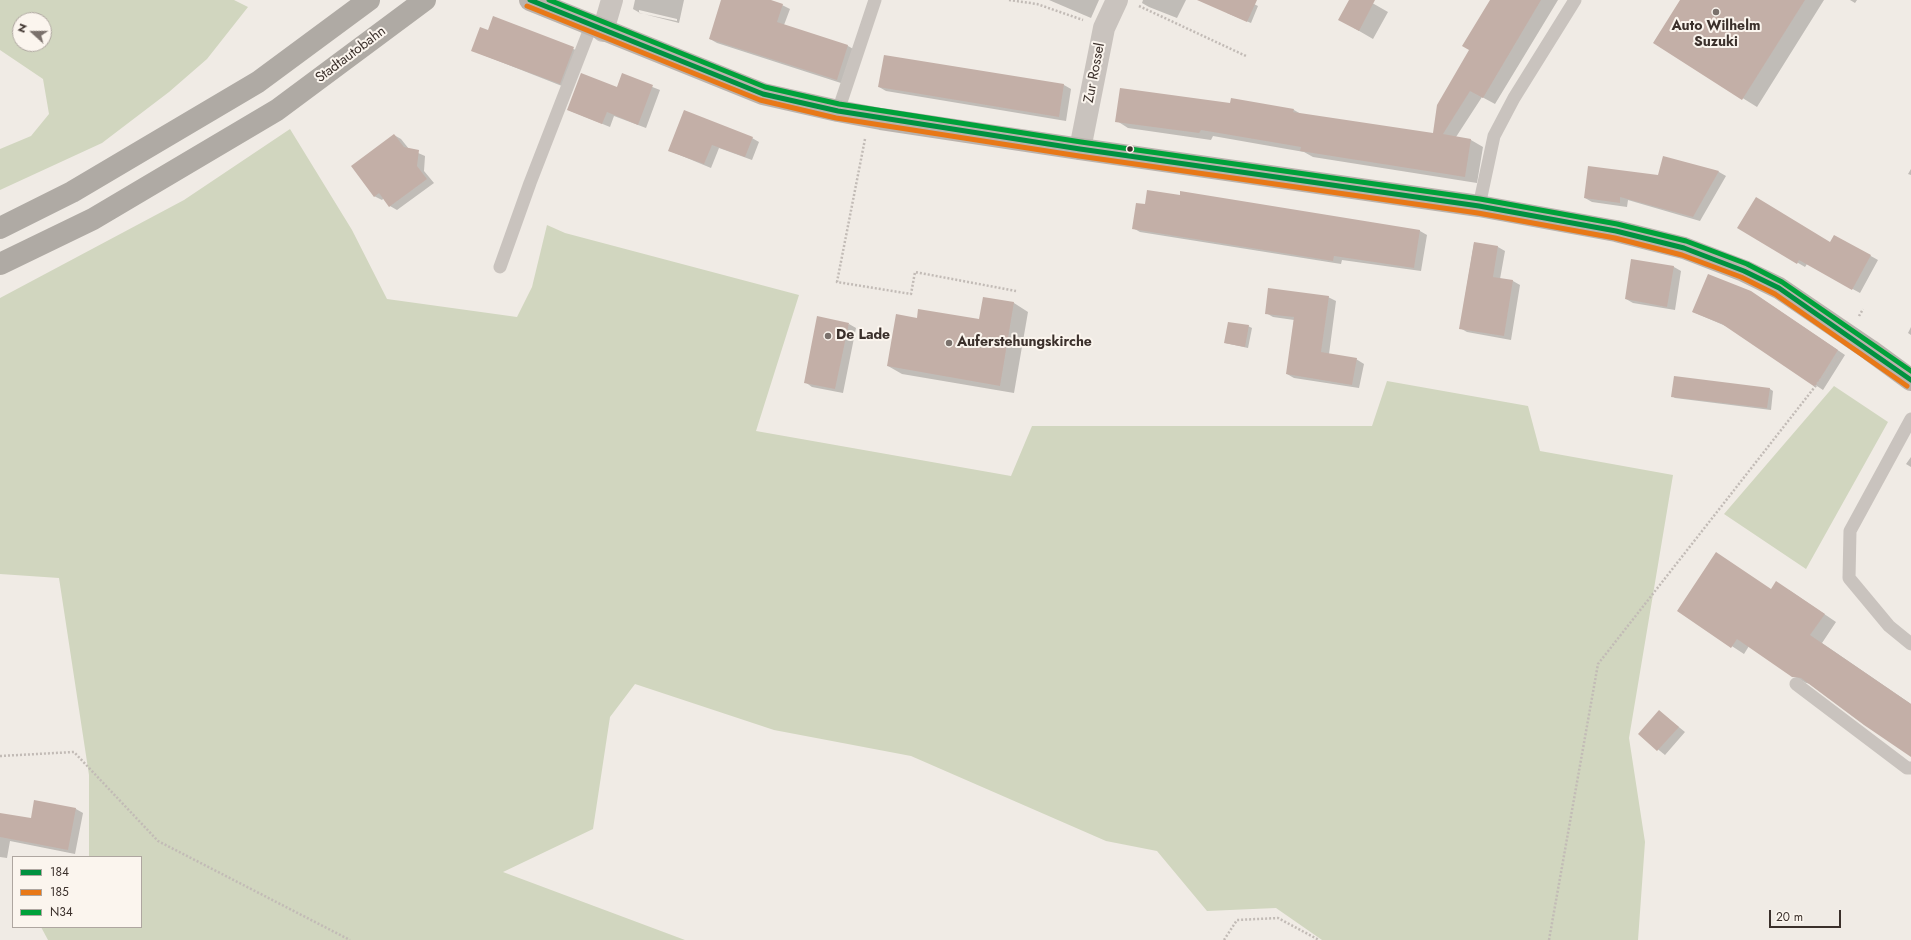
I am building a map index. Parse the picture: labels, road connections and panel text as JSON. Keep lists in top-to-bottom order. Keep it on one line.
{"streets":{"highway":["Stadtautobahn"],"street":["Zur Rossel"]},"places":["Auto Wilhelm Suzuki","De Lade","Auferstehungskirche"],"lines":["transit line 184","transit line N34","transit line 185"],"legend":["184","185","N34"],"scale_bar":"20 m","north":"left"}
